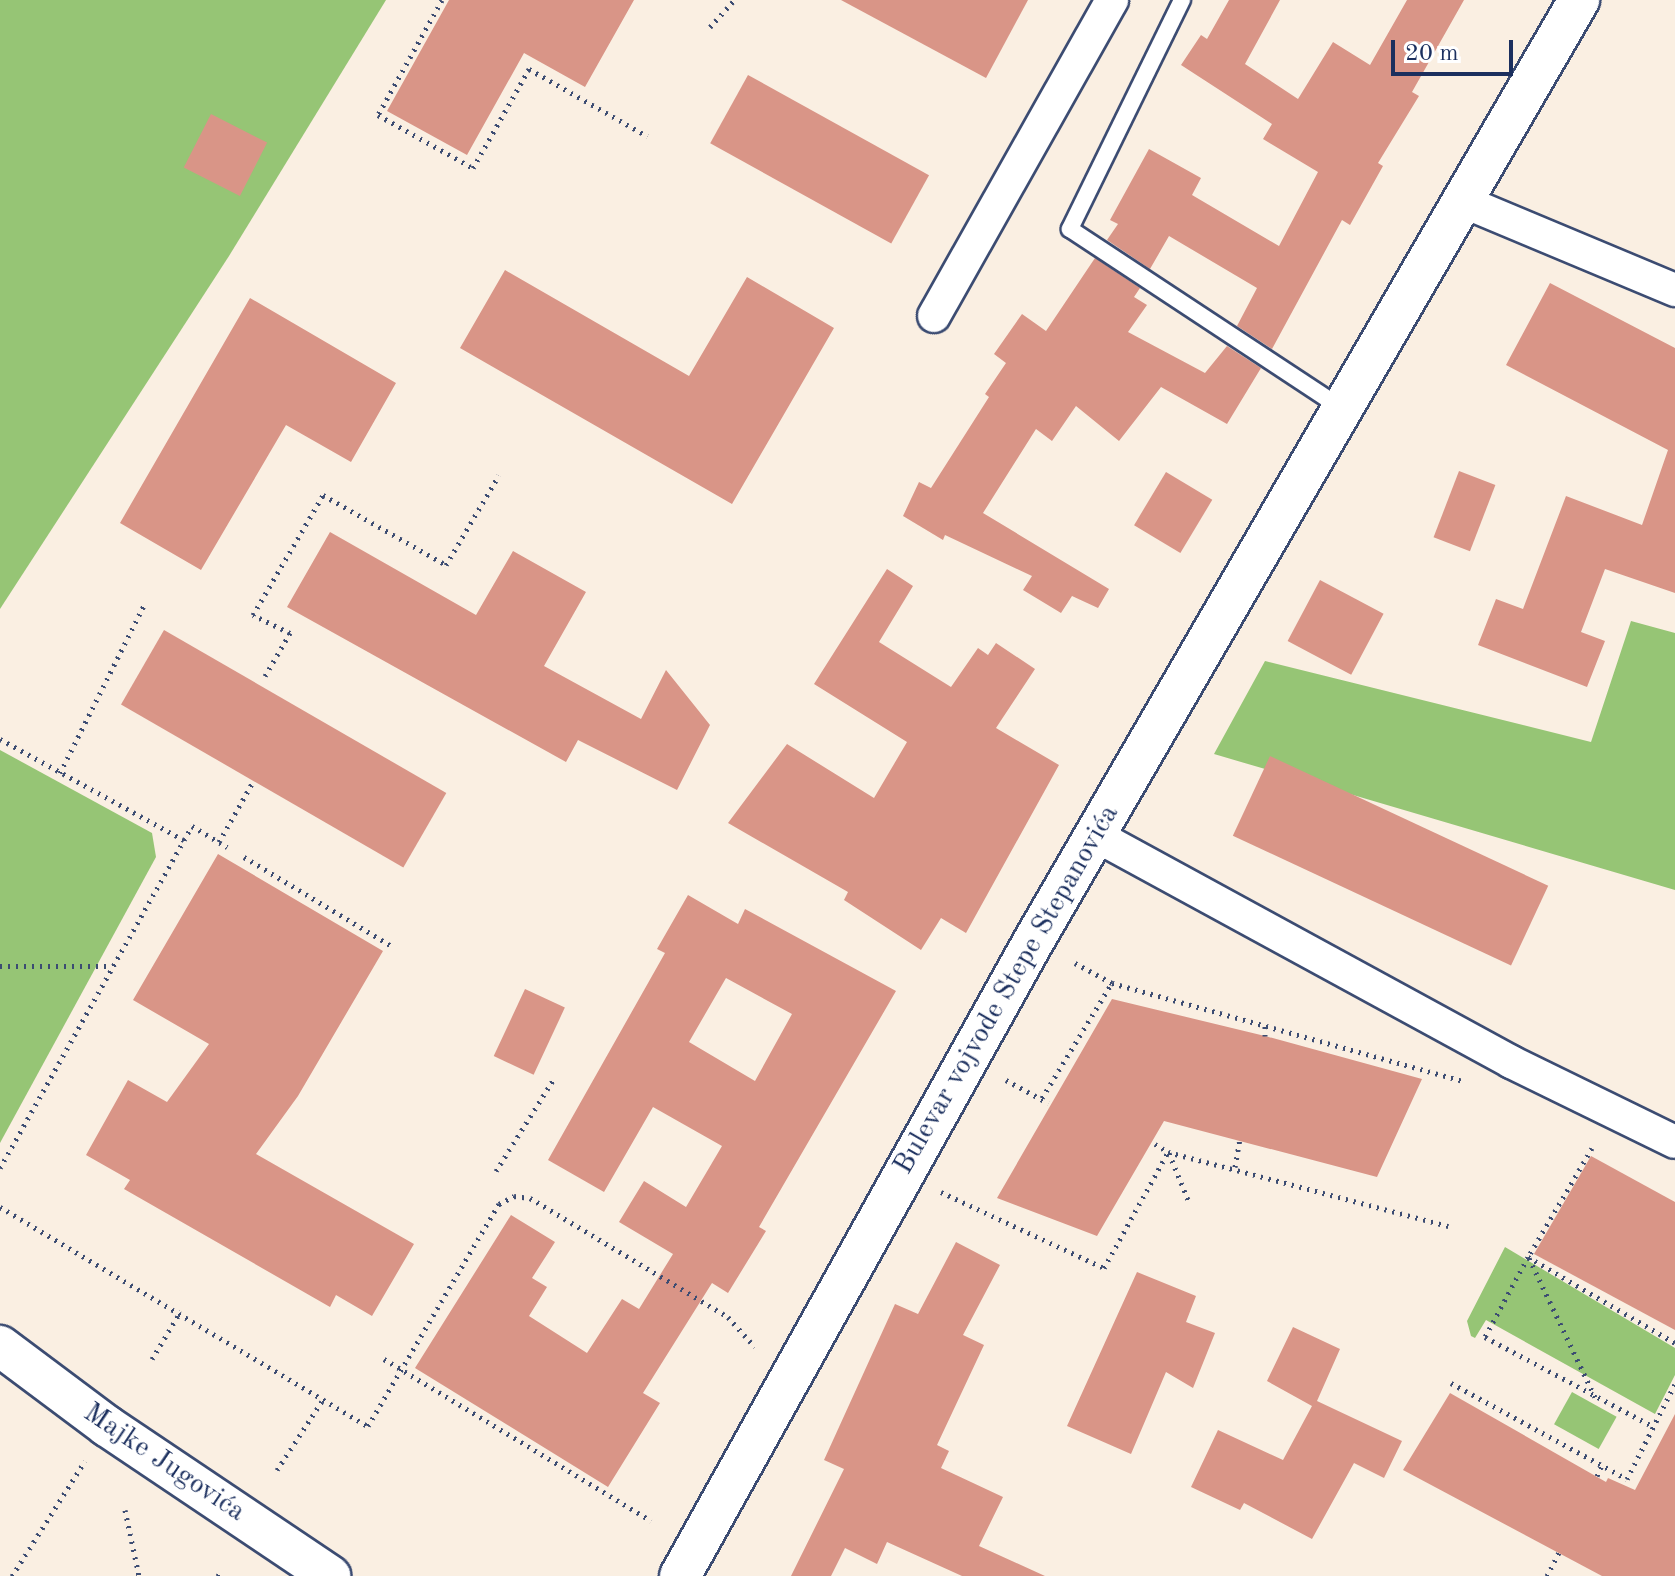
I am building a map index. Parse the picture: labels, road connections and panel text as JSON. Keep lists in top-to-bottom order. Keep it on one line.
{"streets":{"street":["Bulevar vojvode Stepe Stepanovića","Majke Jugovića"]},"scale_bar":"20 m"}
